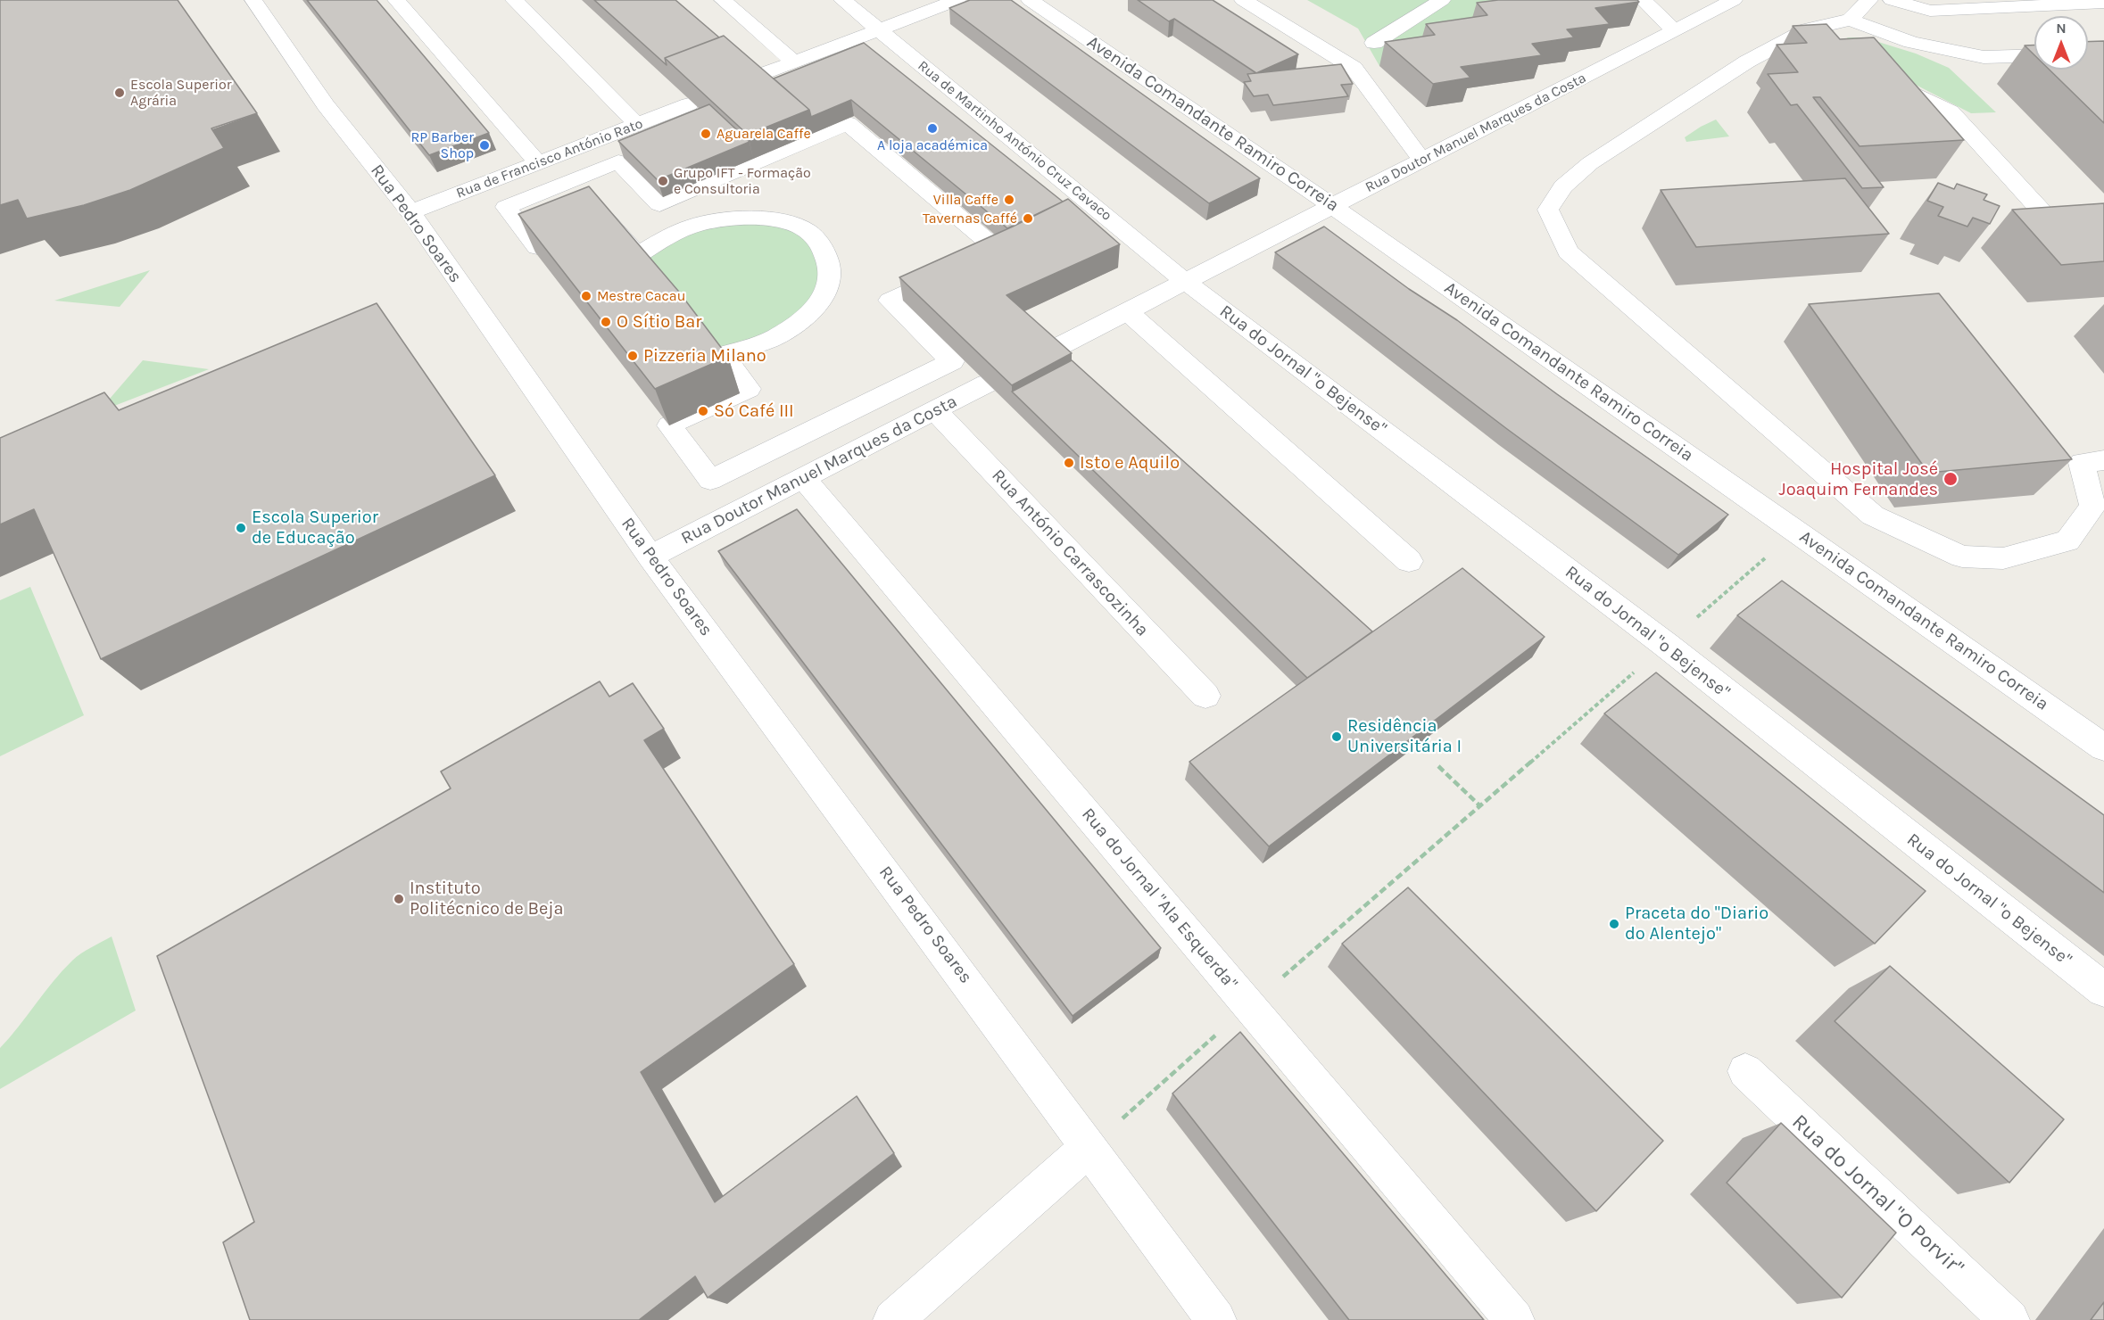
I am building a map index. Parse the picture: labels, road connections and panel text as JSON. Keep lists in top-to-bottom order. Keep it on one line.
{"streets":{"street":["Avenida Comandante Ramiro Correia","Rua Doutor Manuel Marques da Costa","Rua de Martinho António Cruz Cavaco","Rua de Francisco António Rato","Rua Pedro Soares","Rua do Jornal \"o Bejense\"","Rua António Carrascozinha","Rua do Jornal \"Ala Esquerda\"","Rua do Jornal \"O Porvir\""]},"crossings":[["Avenida Comandante Ramiro Correia","Rua Doutor Manuel Marques da Costa"],["Rua Doutor Manuel Marques da Costa","Rua de Martinho António Cruz Cavaco"],["Rua Doutor Manuel Marques da Costa","Rua Pedro Soares"],["Rua Doutor Manuel Marques da Costa","Rua do Jornal \"o Bejense\""],["Rua Doutor Manuel Marques da Costa","Rua António Carrascozinha"],["Rua Doutor Manuel Marques da Costa","Rua do Jornal \"Ala Esquerda\""],["Rua de Martinho António Cruz Cavaco","Rua do Jornal \"o Bejense\""],["Rua de Francisco António Rato","Rua Pedro Soares"]],"places":["Escola Superior Agrária","A loja académica","Aguarela Caffe","RP Barber Shop","Grupo IFT - Formação e Consultoria","Villa Caffe","Tavernas Caffé","Mestre Cacau","O Sítio Bar","Pizzeria Milano","Só Café III","Isto e Aquilo","Hospital José Joaquim Fernandes","Escola Superior de Educação","Residência Universitária I","Instituto Politécnico de Beja","Praceta do \"Diario do Alentejo\""],"north":"top"}
